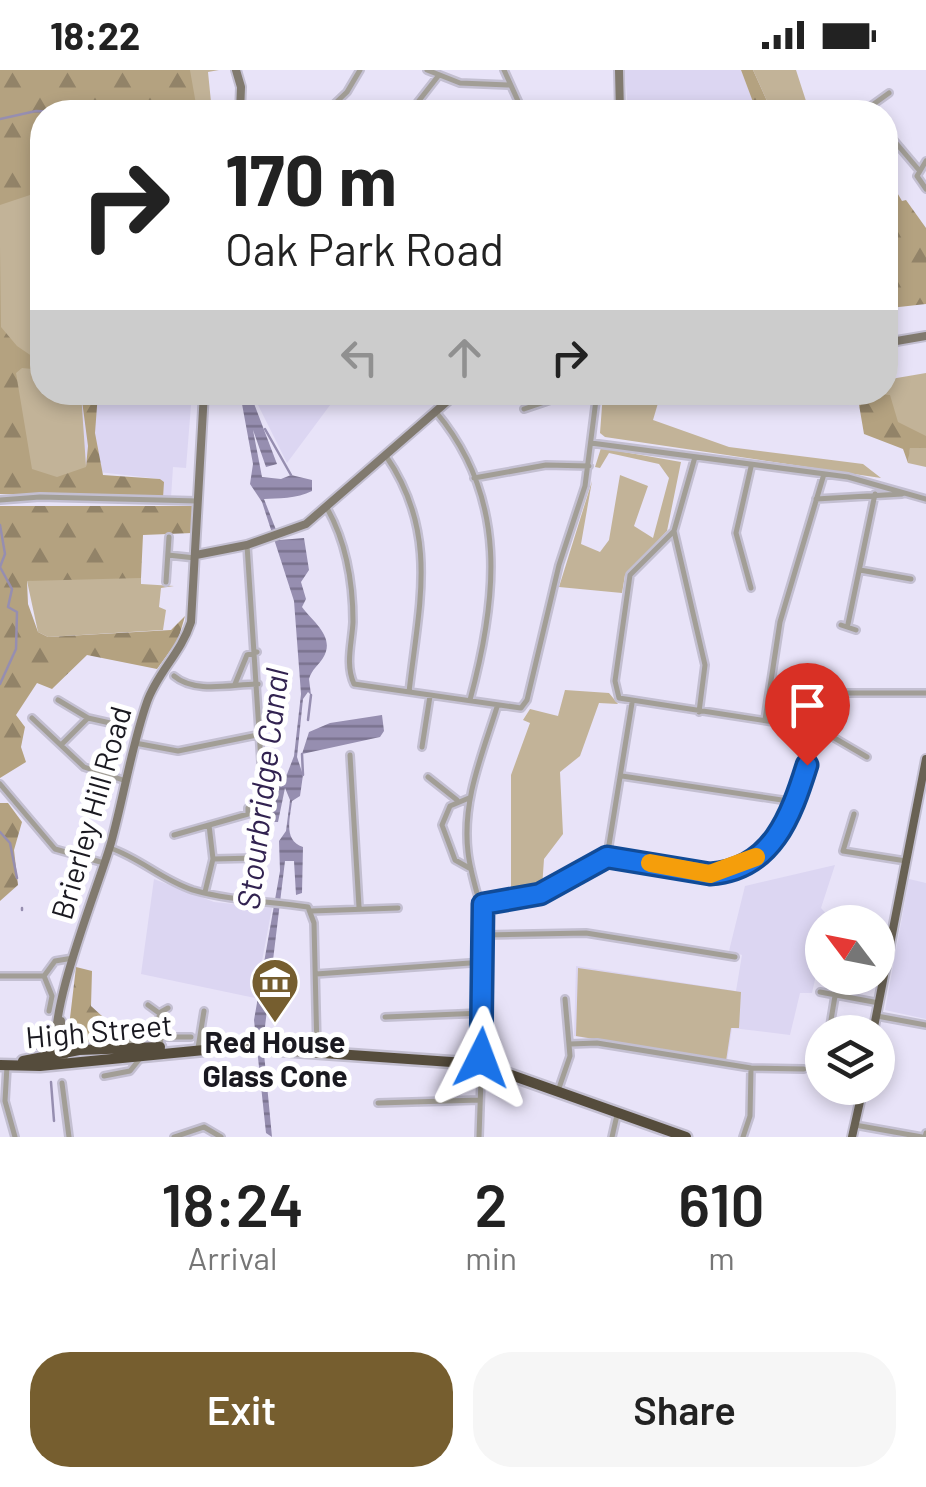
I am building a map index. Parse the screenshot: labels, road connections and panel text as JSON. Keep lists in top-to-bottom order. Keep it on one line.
{"streets":{"highway":["High Street"],"main road":["Brierley Hill Road"]},"crossings":[["Brierley Hill Road","High Street"]],"water":["Stourbridge Canal"],"places":{"museum":["Red House Glass Cone"]},"north":"top left","page":{"status":"18:22","turn":["170 m","Oak Park Road"],"eta":["18:24","Arrival","2","min","610","m"],"buttons":["Exit","Share"]}}
